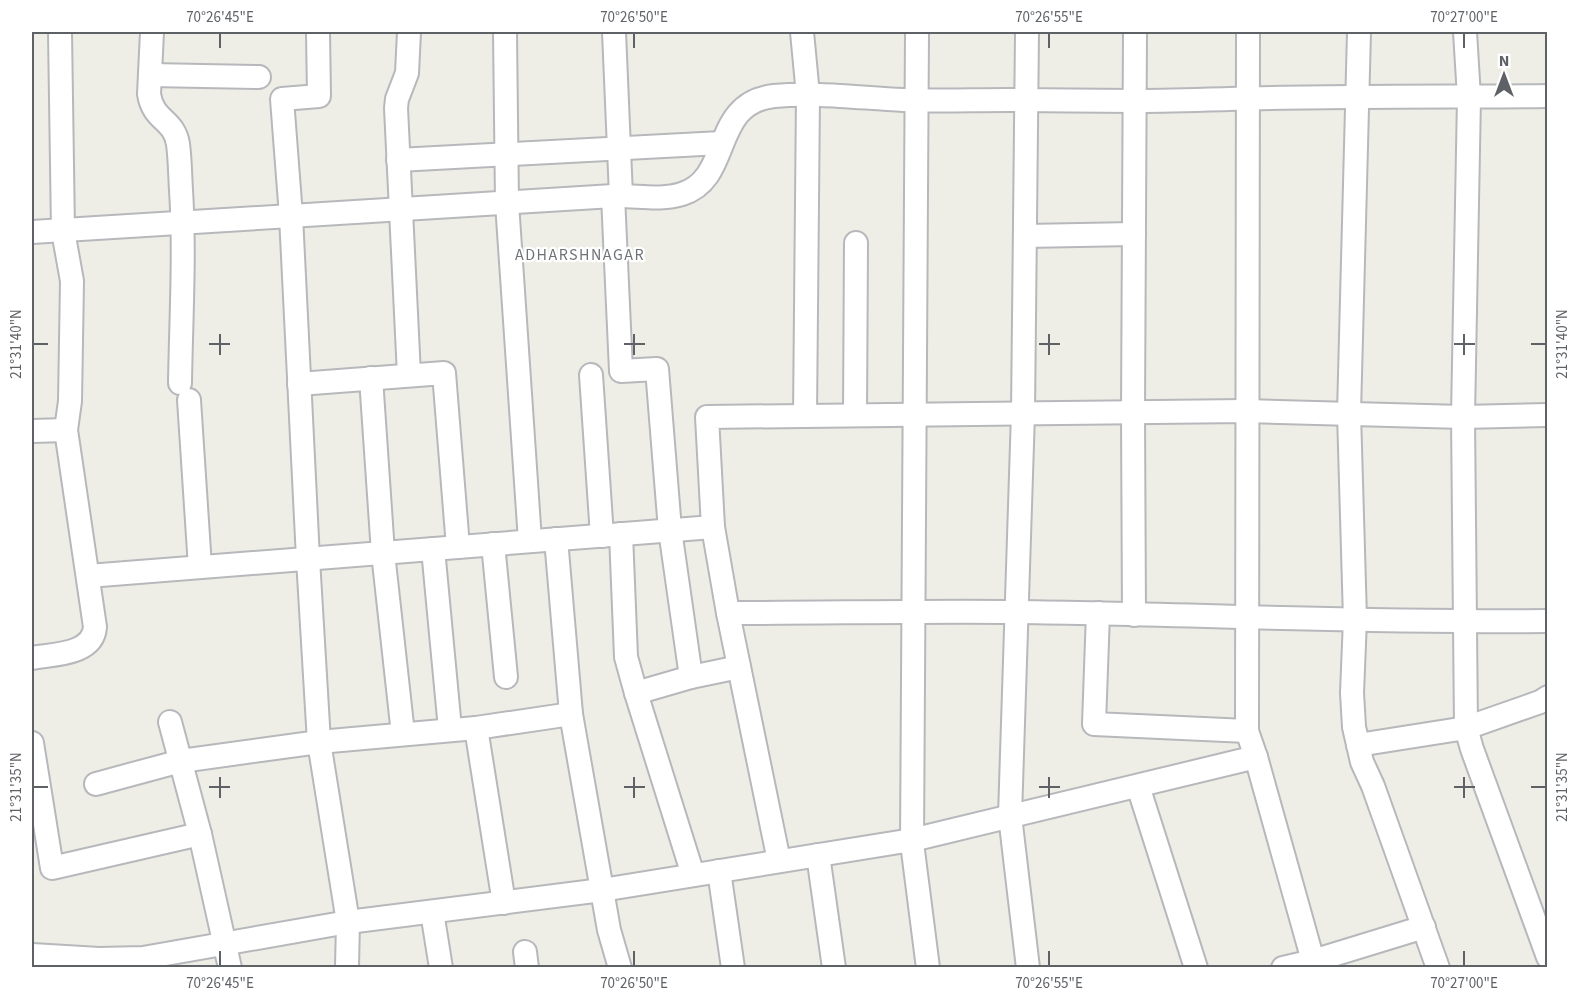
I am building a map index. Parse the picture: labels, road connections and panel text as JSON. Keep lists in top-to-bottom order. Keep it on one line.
{"districts":["ADHARSHNAGAR"],"north":"top","coordinates":["70°26'45\"E","70°26'50\"E","70°26'55\"E","70°27'00\"E","21°31'40\"N","21°31'35\"N"]}
